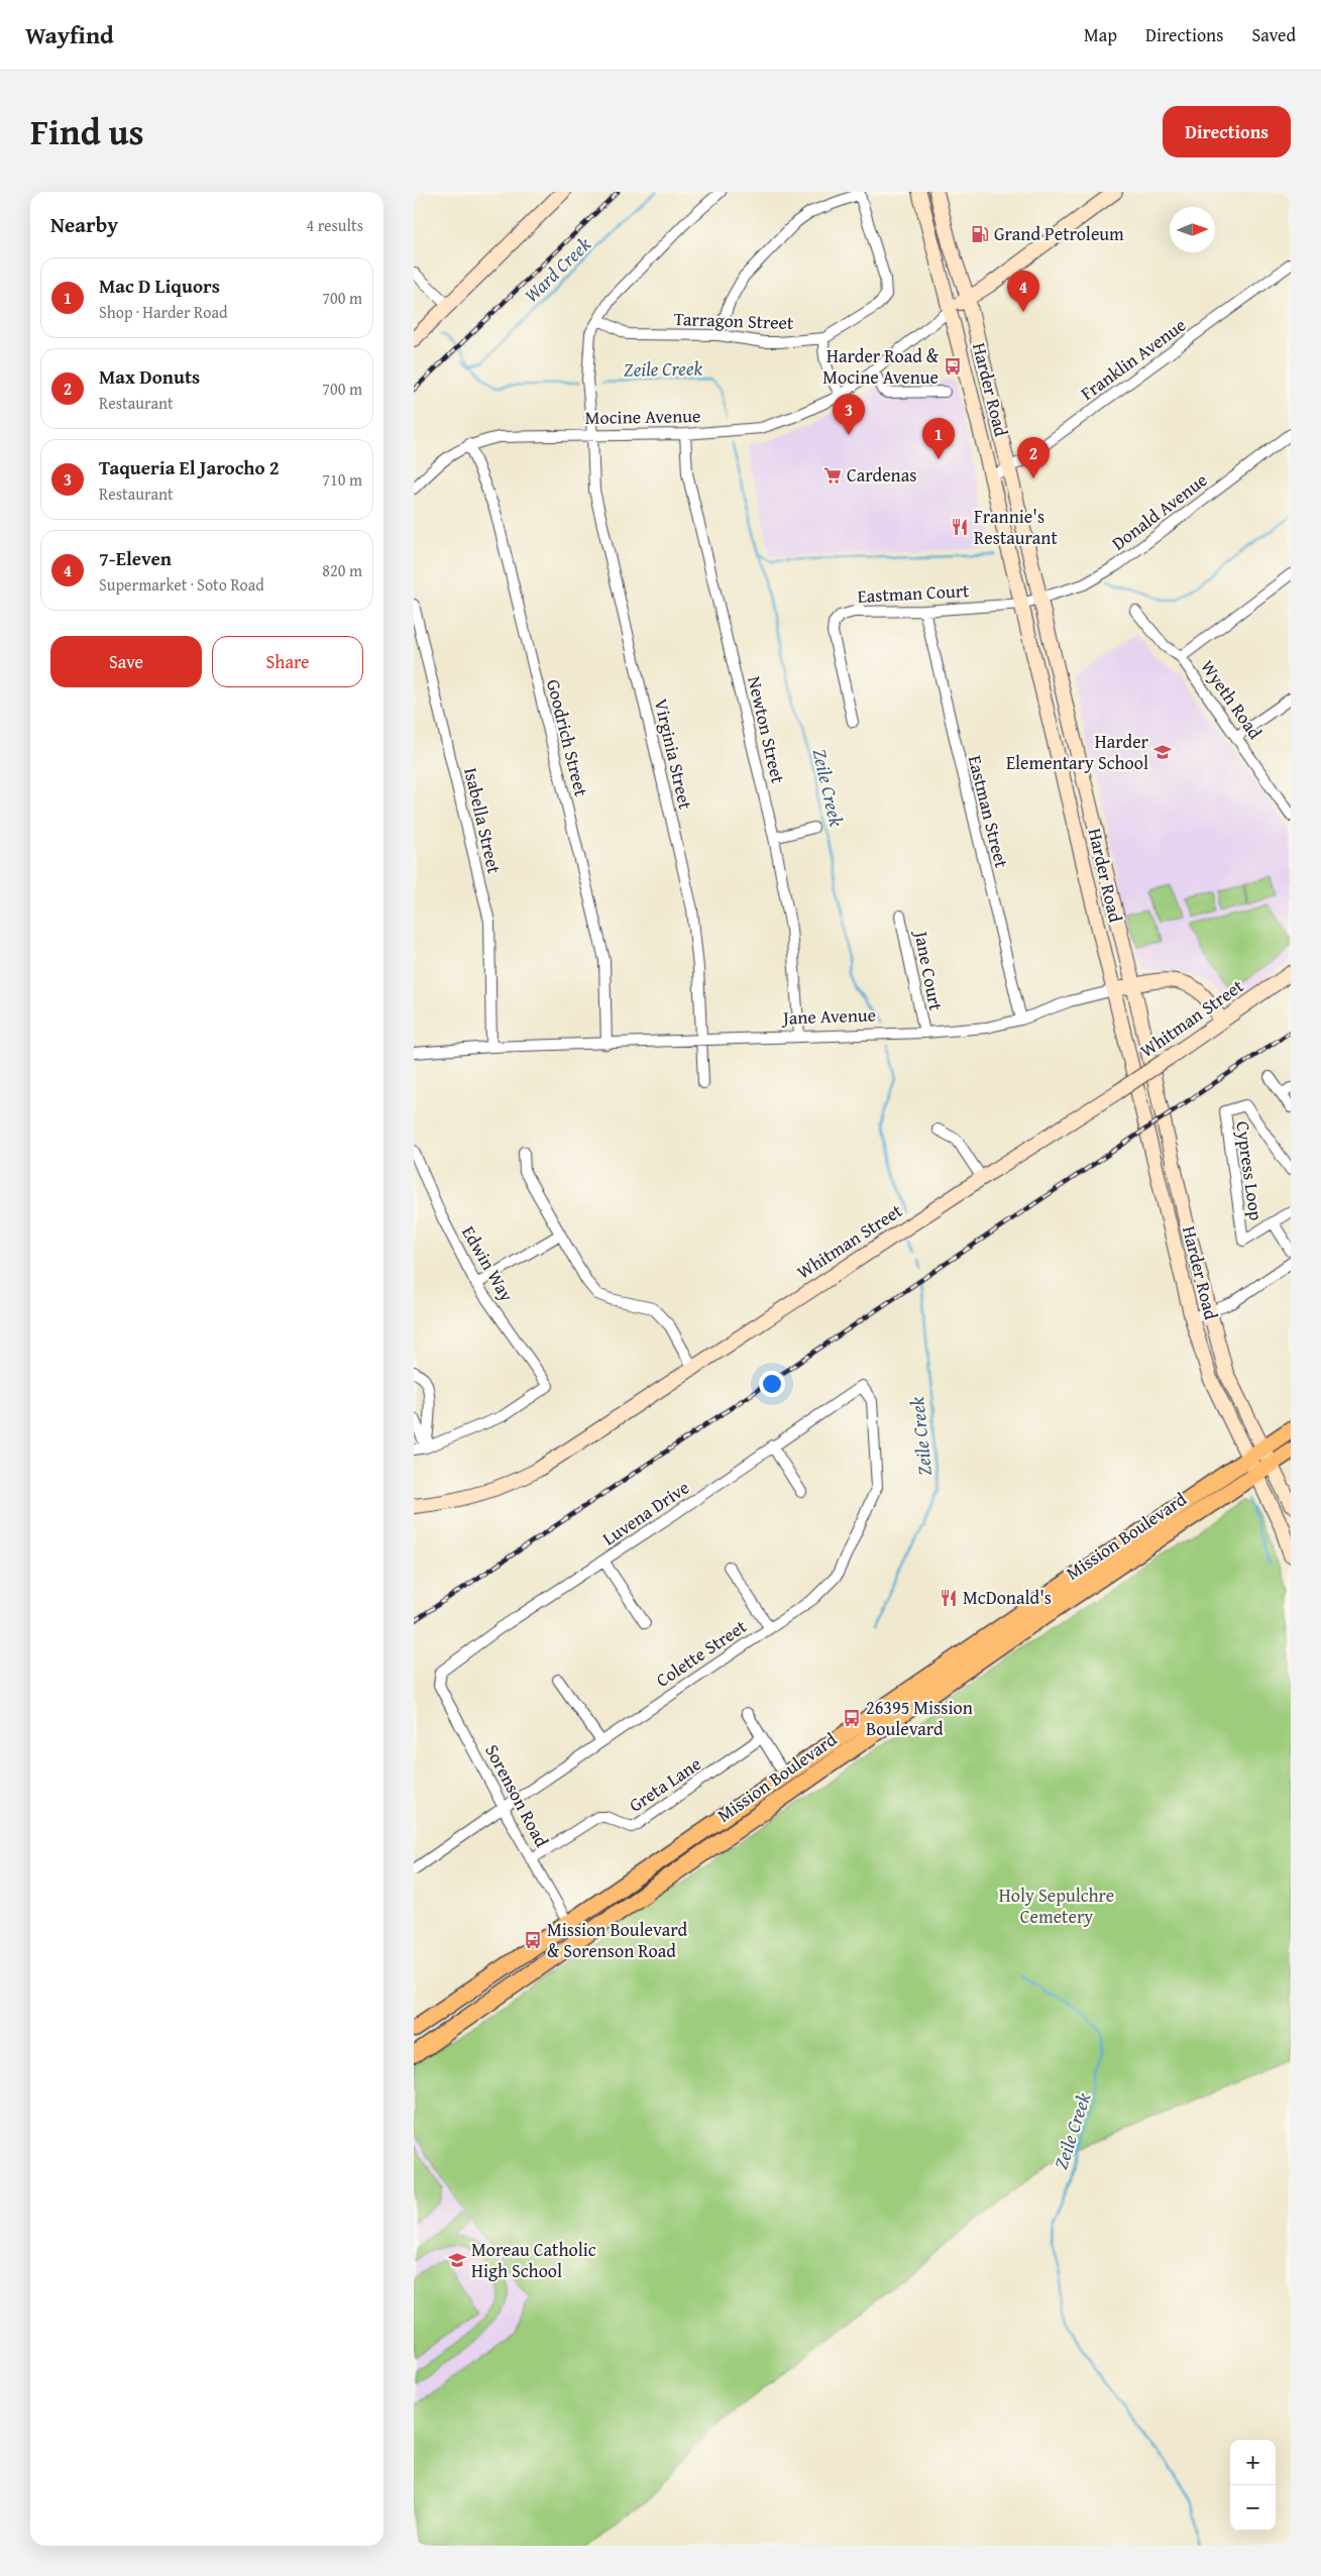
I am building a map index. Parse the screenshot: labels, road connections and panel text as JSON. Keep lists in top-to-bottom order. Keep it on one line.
{"streets":{"main road":["Harder Road","Jane Avenue","Whitman Street","Mission Boulevard"],"street":["Tarragon Street","Franklin Avenue","Mocine Avenue","Donald Avenue","Eastman Court","Wyeth Road","Newton Street","Goodrich Street","Virginia Street","Eastman Street","Isabella Street","Jane Court","Cypress Loop","Edwin Way","Luvena Drive","Colette Street","Greta Lane","Sorenson Road"]},"crossings":[["Tarragon Street","Virginia Street"],["Franklin Avenue","Harder Road"],["Harder Road","Mocine Avenue"],["Harder Road","Donald Avenue"],["Harder Road","Eastman Court"],["Harder Road","Jane Avenue"],["Harder Road","Mission Boulevard"],["Mocine Avenue","Newton Street"],["Mocine Avenue","Goodrich Street"],["Mocine Avenue","Virginia Street"],["Donald Avenue","Eastman Court"],["Eastman Court","Eastman Street"],["Newton Street","Jane Avenue"],["Goodrich Street","Jane Avenue"],["Virginia Street","Jane Avenue"],["Eastman Street","Jane Avenue"],["Isabella Street","Jane Avenue"],["Jane Court","Jane Avenue"],["Jane Avenue","Whitman Street"],["Luvena Drive","Colette Street"],["Luvena Drive","Sorenson Road"],["Mission Boulevard","Sorenson Road"],["Colette Street","Sorenson Road"],["Greta Lane","Sorenson Road"]],"water":["Ward Creek","Zeile Creek"],"parks":["Holy Sepulchre Cemetery"],"places":{"fuel station":["Grand Petroleum"],"bus stop":["Harder Road & Mocine Avenue","26395 Mission Boulevard","Mission Boulevard & Sorenson Road"],"supermarket":["Cardenas"],"restaurant":["Frannie's Restaurant","McDonald's"],"school or university":["Harder Elementary School","Moreau Catholic High School"]},"north":"right","page":{"header":"Wayfind","nav":["Map","Directions","Saved"],"title":"Find us","buttons":["Directions",["Save","Share"]],"heading":["Nearby","4 results"],"list":[{"mark":"1","name":"Mac D Liquors","note":"Shop · Harder Road","value":"700 m"},{"mark":"2","name":"Max Donuts","note":"Restaurant","value":"700 m"},{"mark":"3","name":"Taqueria El Jarocho 2","note":"Restaurant","value":"710 m"},{"mark":"4","name":"7-Eleven","note":"Supermarket · Soto Road","value":"820 m"}],"pins":["4","3","1","2"],"map_buttons":["+","−"]}}
